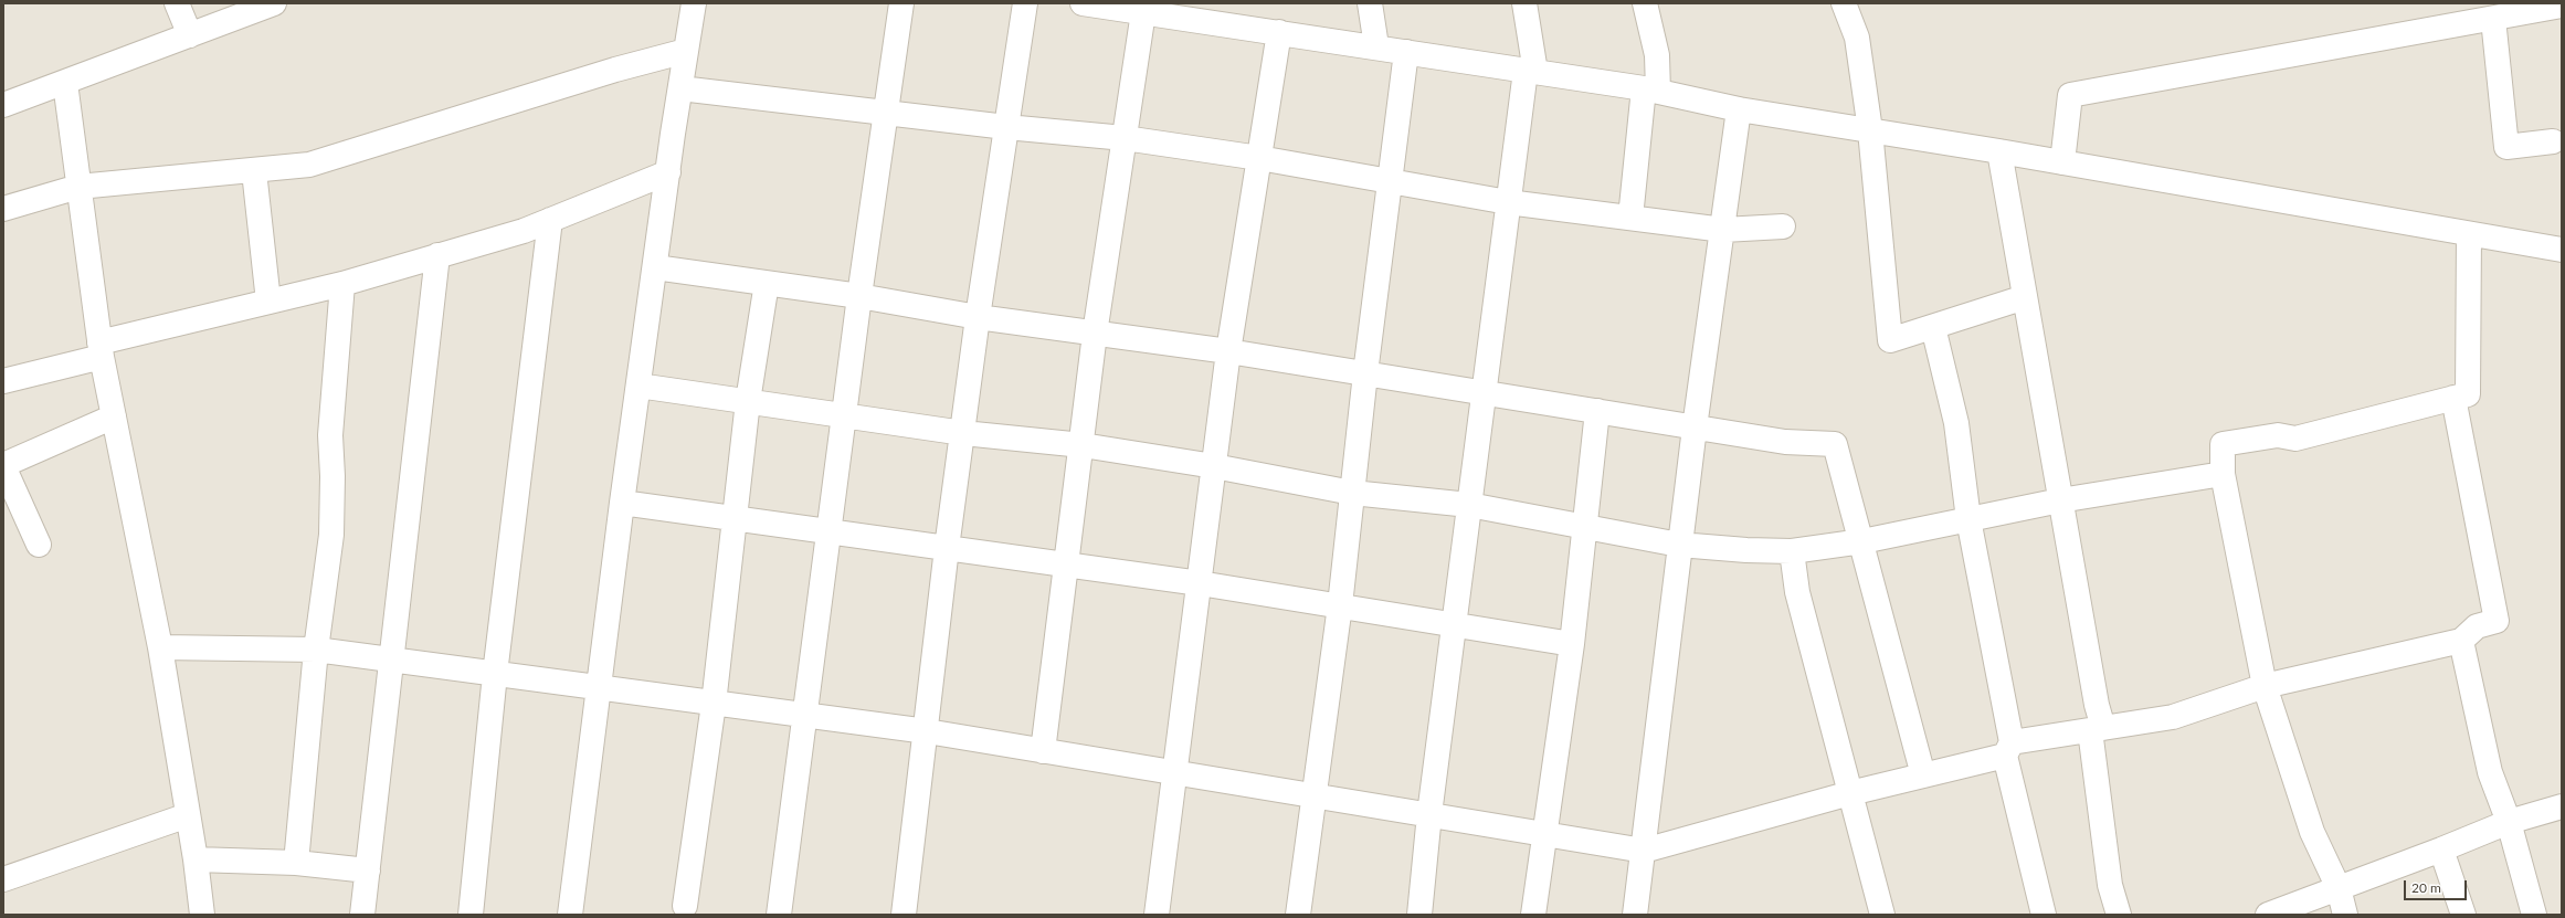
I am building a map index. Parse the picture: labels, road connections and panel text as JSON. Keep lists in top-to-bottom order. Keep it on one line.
{"scale_bar":"20 m"}
